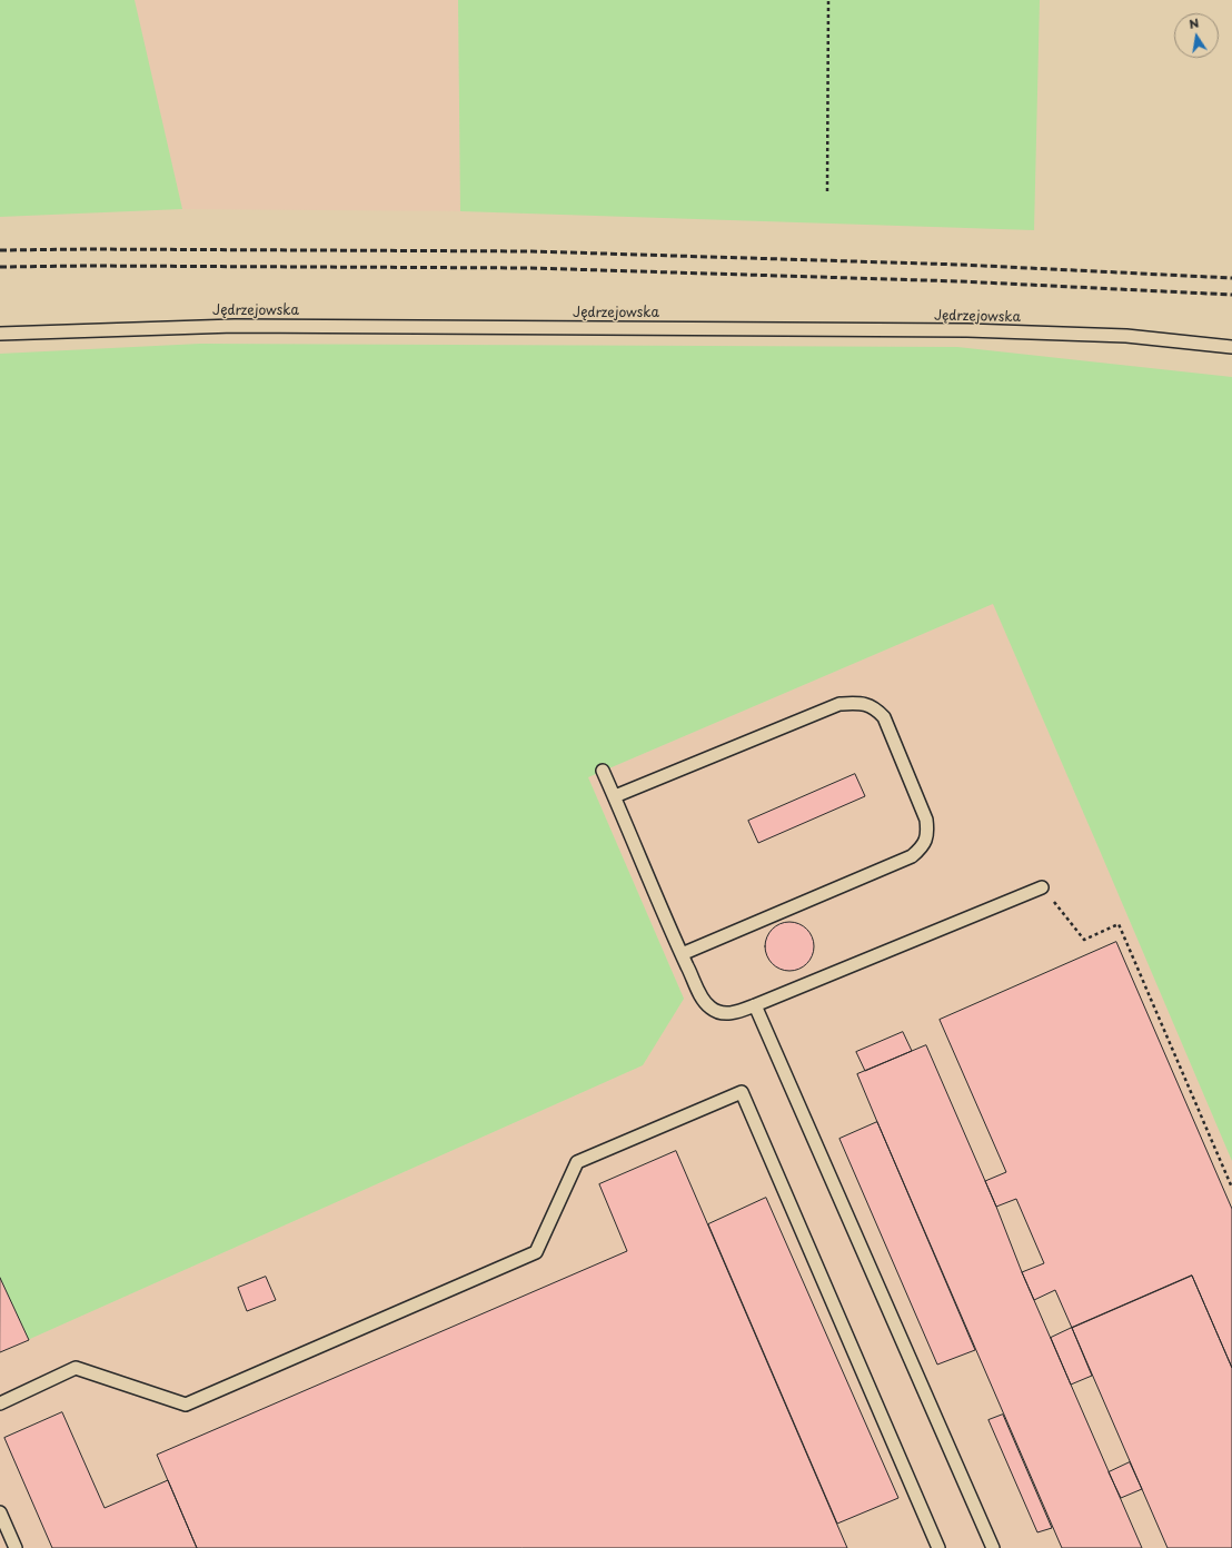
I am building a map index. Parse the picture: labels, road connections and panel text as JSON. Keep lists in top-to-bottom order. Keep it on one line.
{"streets":{"lane":["Jędrzejowska"]},"north":"top"}
